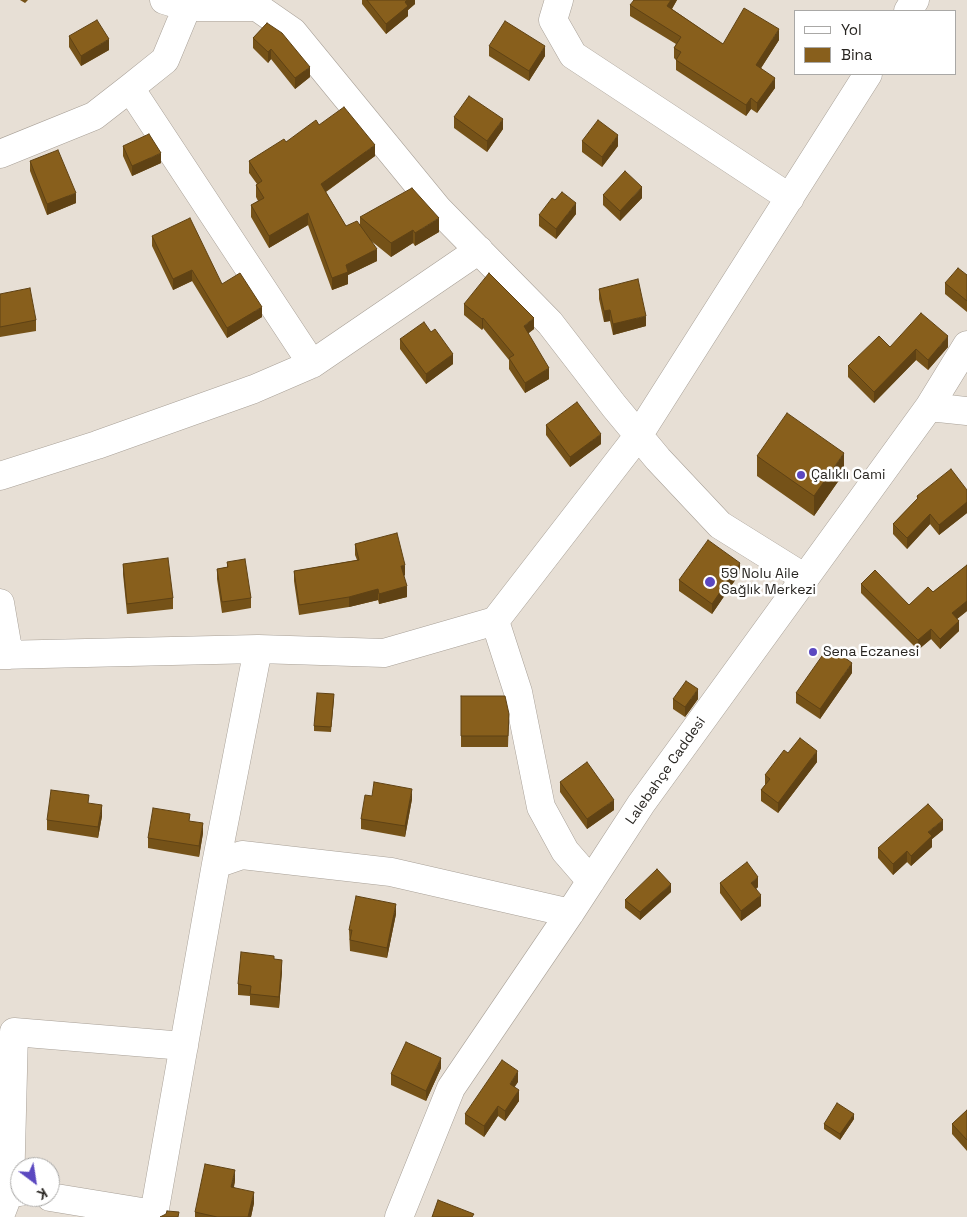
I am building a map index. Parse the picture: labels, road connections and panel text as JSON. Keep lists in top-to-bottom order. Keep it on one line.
{"streets":{"street":["Lalebahçe Caddesi"]},"places":["Çalıklı Cami","59 Nolu Aile Sağlık Merkezi","Sena Eczanesi"],"legend":["Yol","Bina"],"north":"bottom right"}
